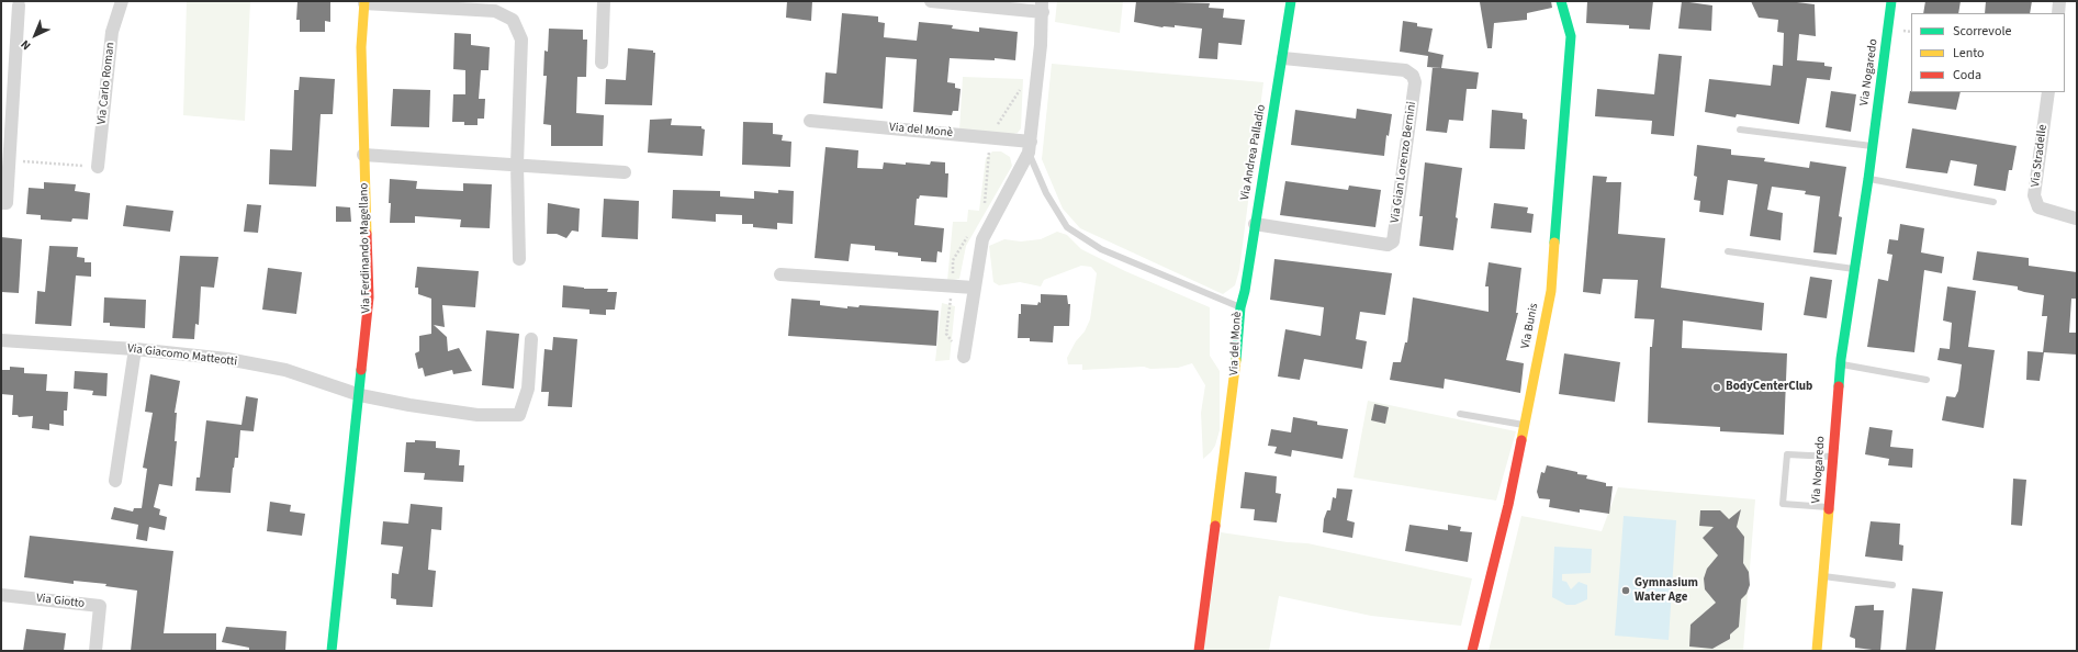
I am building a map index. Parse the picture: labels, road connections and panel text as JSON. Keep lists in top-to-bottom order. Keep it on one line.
{"streets":{"street":["Via Nogaredo","Via Carlo Roman","Via del Monè","Via Andrea Palladio","Via Stradelle","Via Gian Lorenzo Bernini","Via Ferdinando Magellano","Via Bunis","Via Giacomo Matteotti","Via Giotto"]},"crossings":[["Via del Monè","Via Andrea Palladio"],["Via Andrea Palladio","Via Gian Lorenzo Bernini"],["Via Ferdinando Magellano","Via Giacomo Matteotti"]],"places":["BodyCenterClub","Gymnasium Water Age"],"legend":["Scorrevole","Lento","Coda"],"north":"bottom left"}
